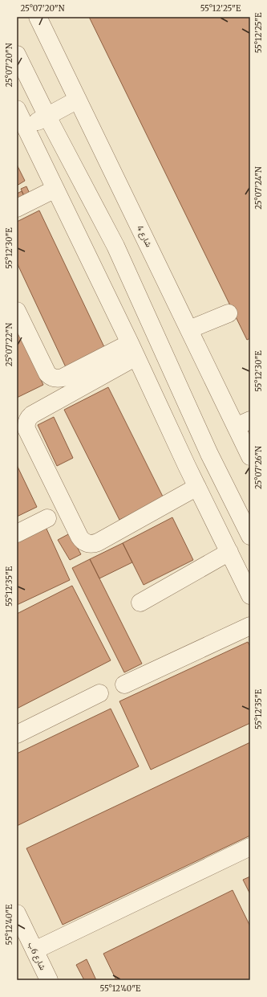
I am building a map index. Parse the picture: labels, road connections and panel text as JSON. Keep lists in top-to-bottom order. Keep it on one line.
{"streets":{"street":["شارع 4","شارع 6ب"]},"coordinates":["25°07'20\"N","55°12'25\"E","25°07'24\"N","55°12'30\"E","25°07'22\"N","25°07'26\"N","55°12'35\"E","55°12'40\"E"]}
